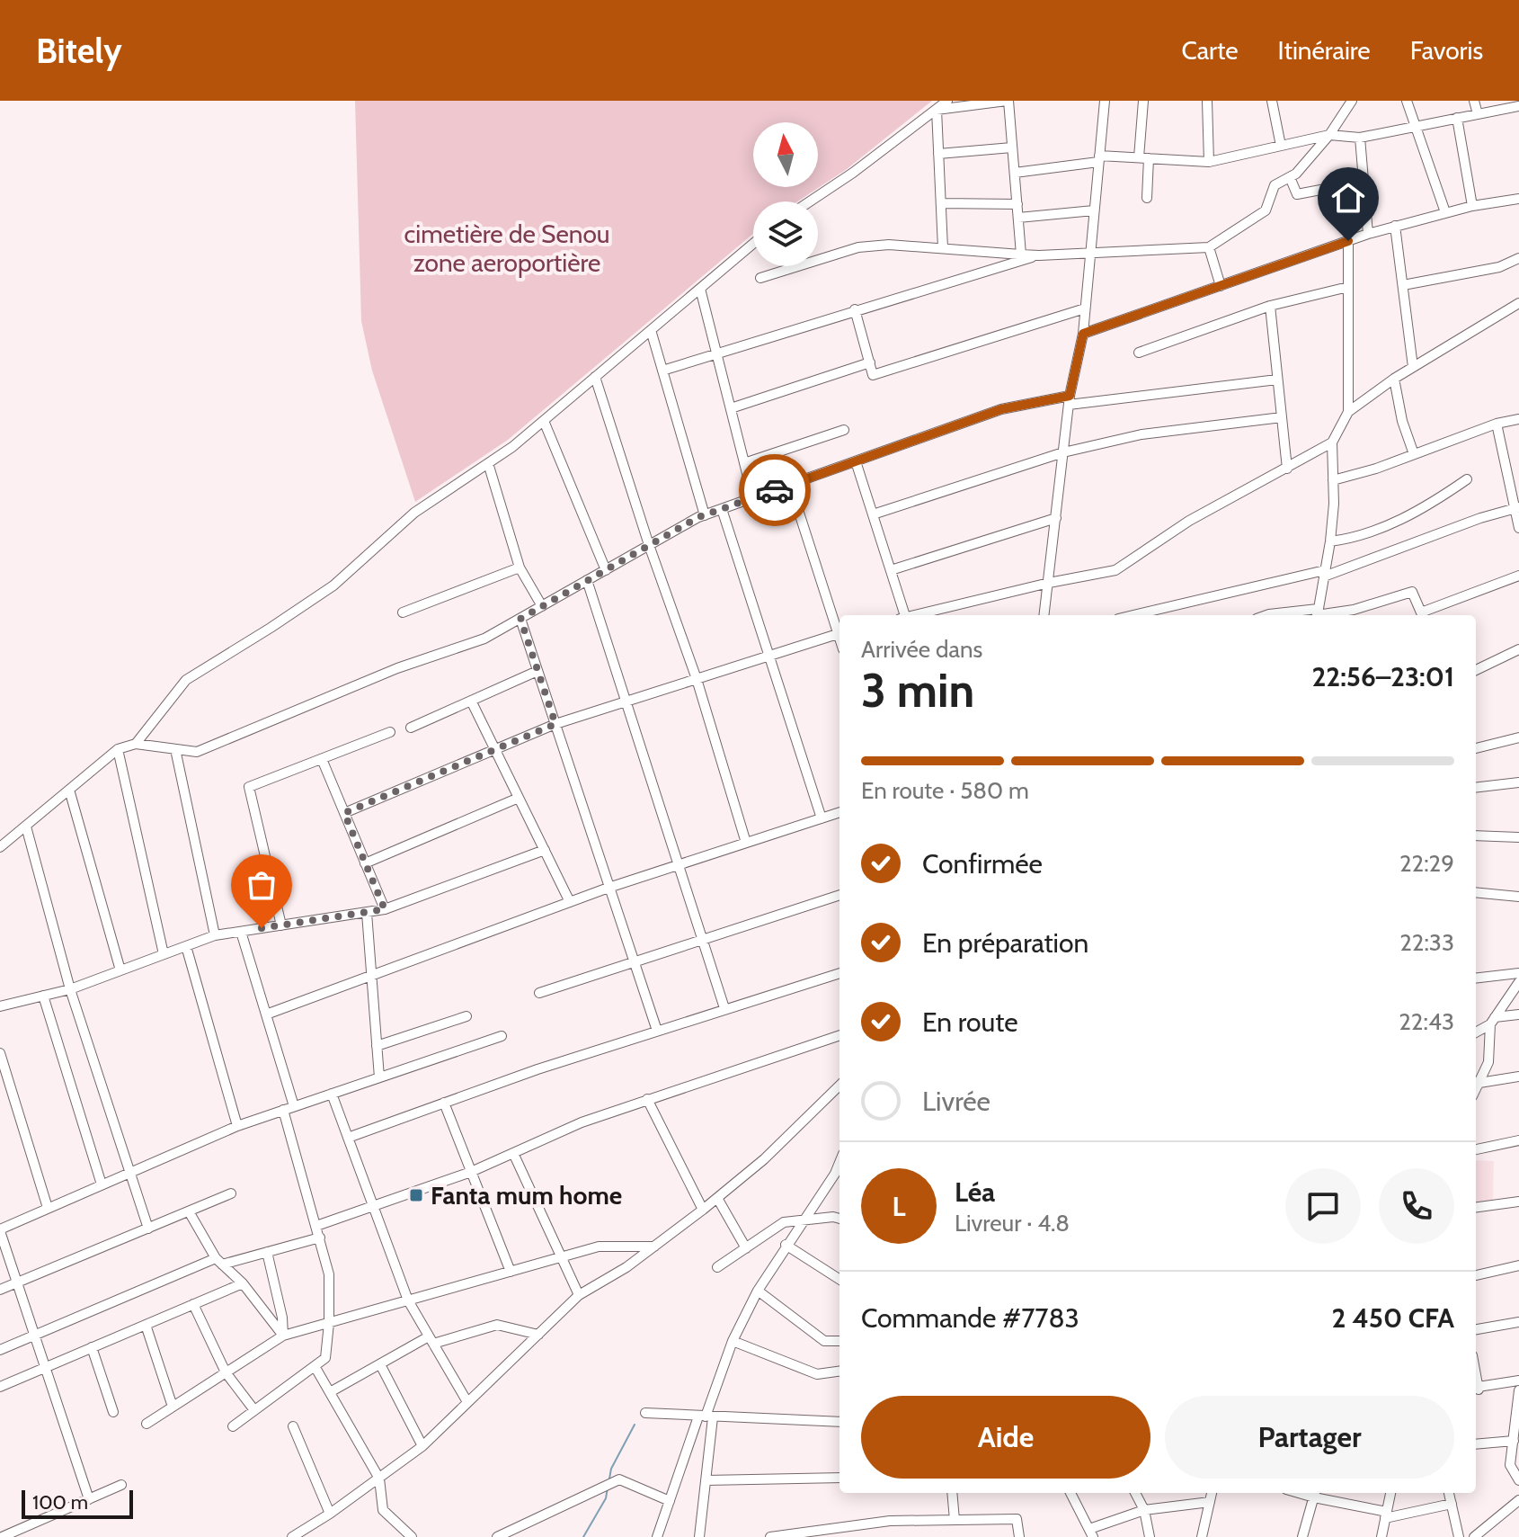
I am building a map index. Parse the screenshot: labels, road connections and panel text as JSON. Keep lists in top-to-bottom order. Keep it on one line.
{"parks":["cimetière de Senou zone aeroportière"],"places":{"transit":["Fanta mum home"]},"scale_bar":"100 m","north":"top","page":{"header":"Bitely","nav":["Carte","Itinéraire","Favoris"],"heading":["3 min","Arrivée dans","22:56–23:01"],"panel":["Léa","Livreur · 4.8","Commande #7783","2 450 CFA"],"bar":"En route · 580 m","list":[["Confirmée","22:29"],["En préparation","22:33"],["En route","22:43"],"Livrée"],"round":"L","buttons":["Aide","Partager"],"scale":"100 m"}}
